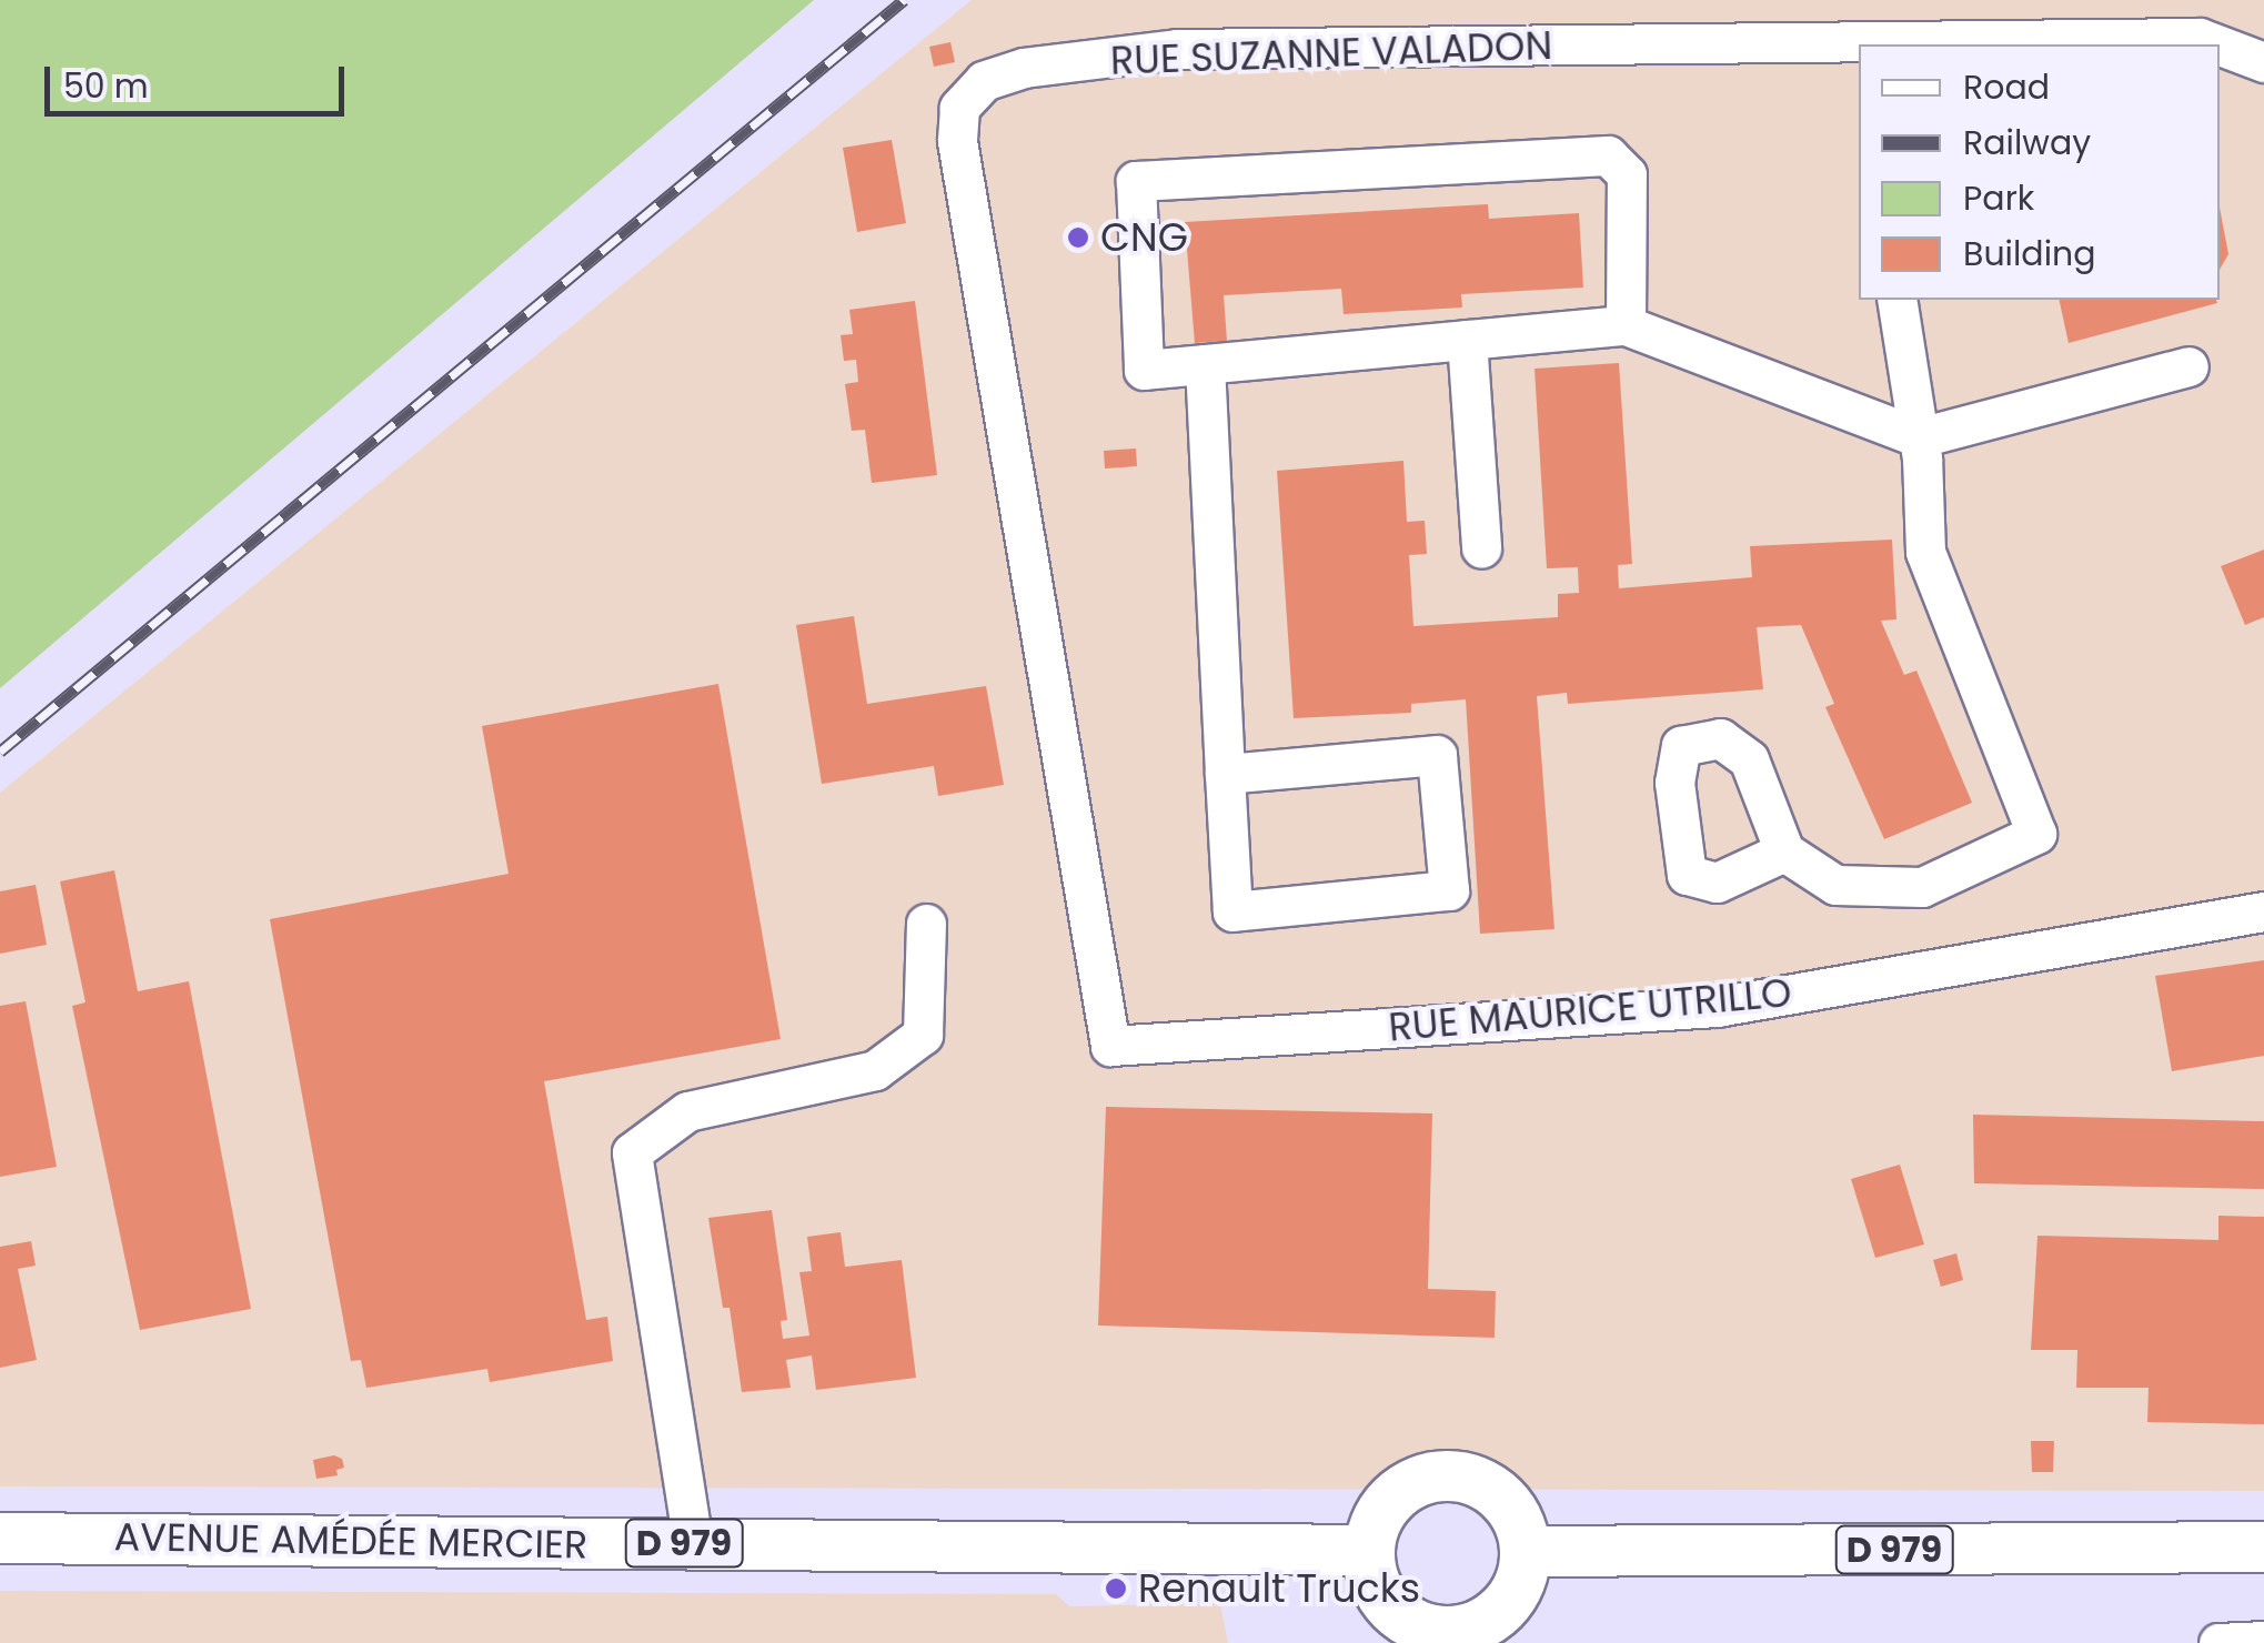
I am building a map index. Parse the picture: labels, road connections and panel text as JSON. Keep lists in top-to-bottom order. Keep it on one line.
{"streets":{"main road":["AVENUE AMÉDÉE MERCIER","D 979"],"street":["RUE SUZANNE VALADON","RUE MAURICE UTRILLO"]},"crossings":[["RUE SUZANNE VALADON","RUE MAURICE UTRILLO"],["AVENUE AMÉDÉE MERCIER","D 979"]],"places":["CNG","Renault Trucks"],"legend":["Road","Railway","Park","Building"],"scale_bar":"50 m"}
